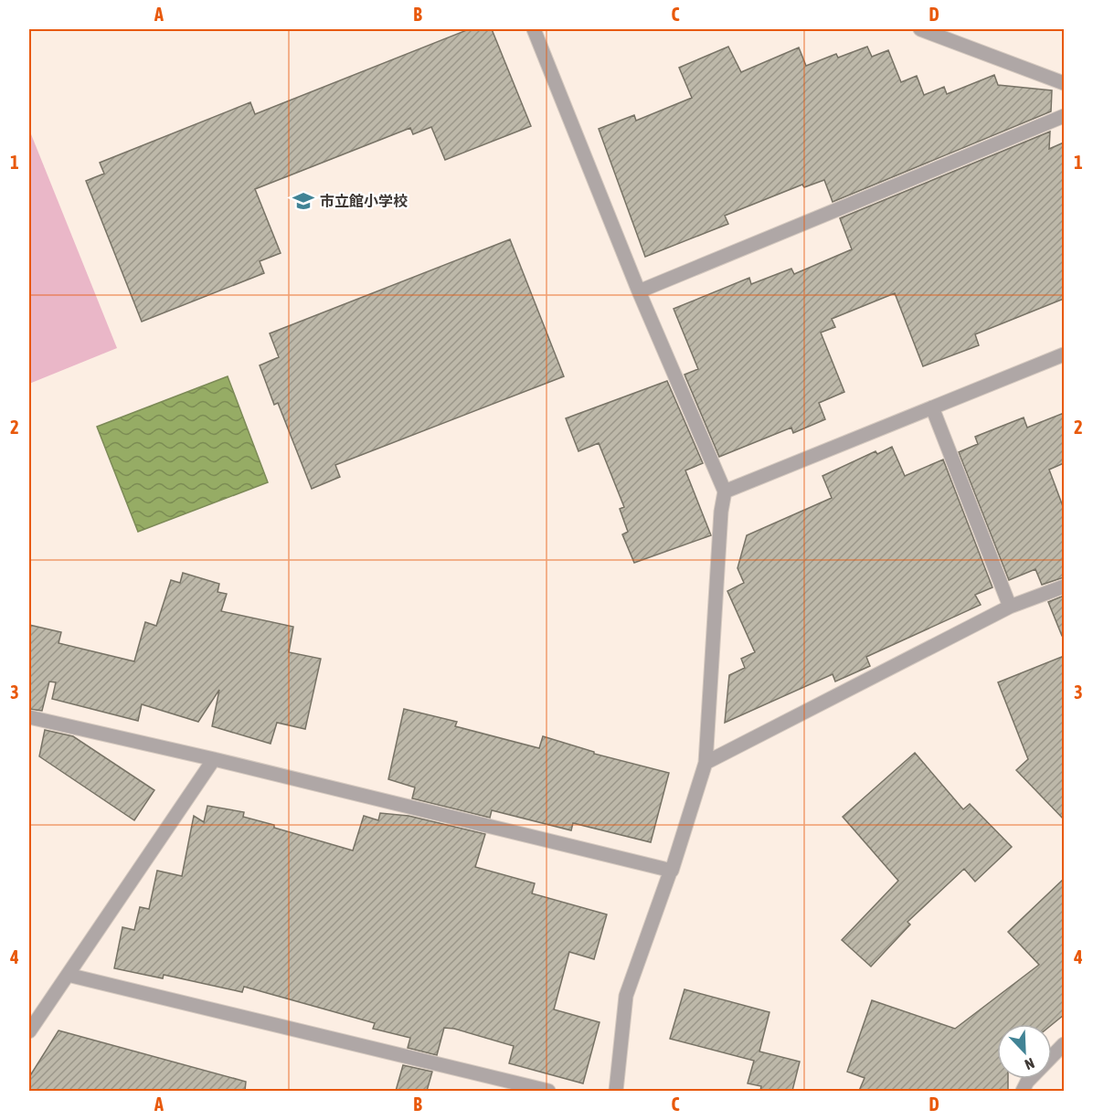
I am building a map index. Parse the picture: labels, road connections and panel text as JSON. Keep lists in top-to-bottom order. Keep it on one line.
{"places":{"school or university":["市立館小学校"]},"north":"bottom right","grid":{"columns":["A","B","C","D"],"rows":["1","2","3","4"]}}
